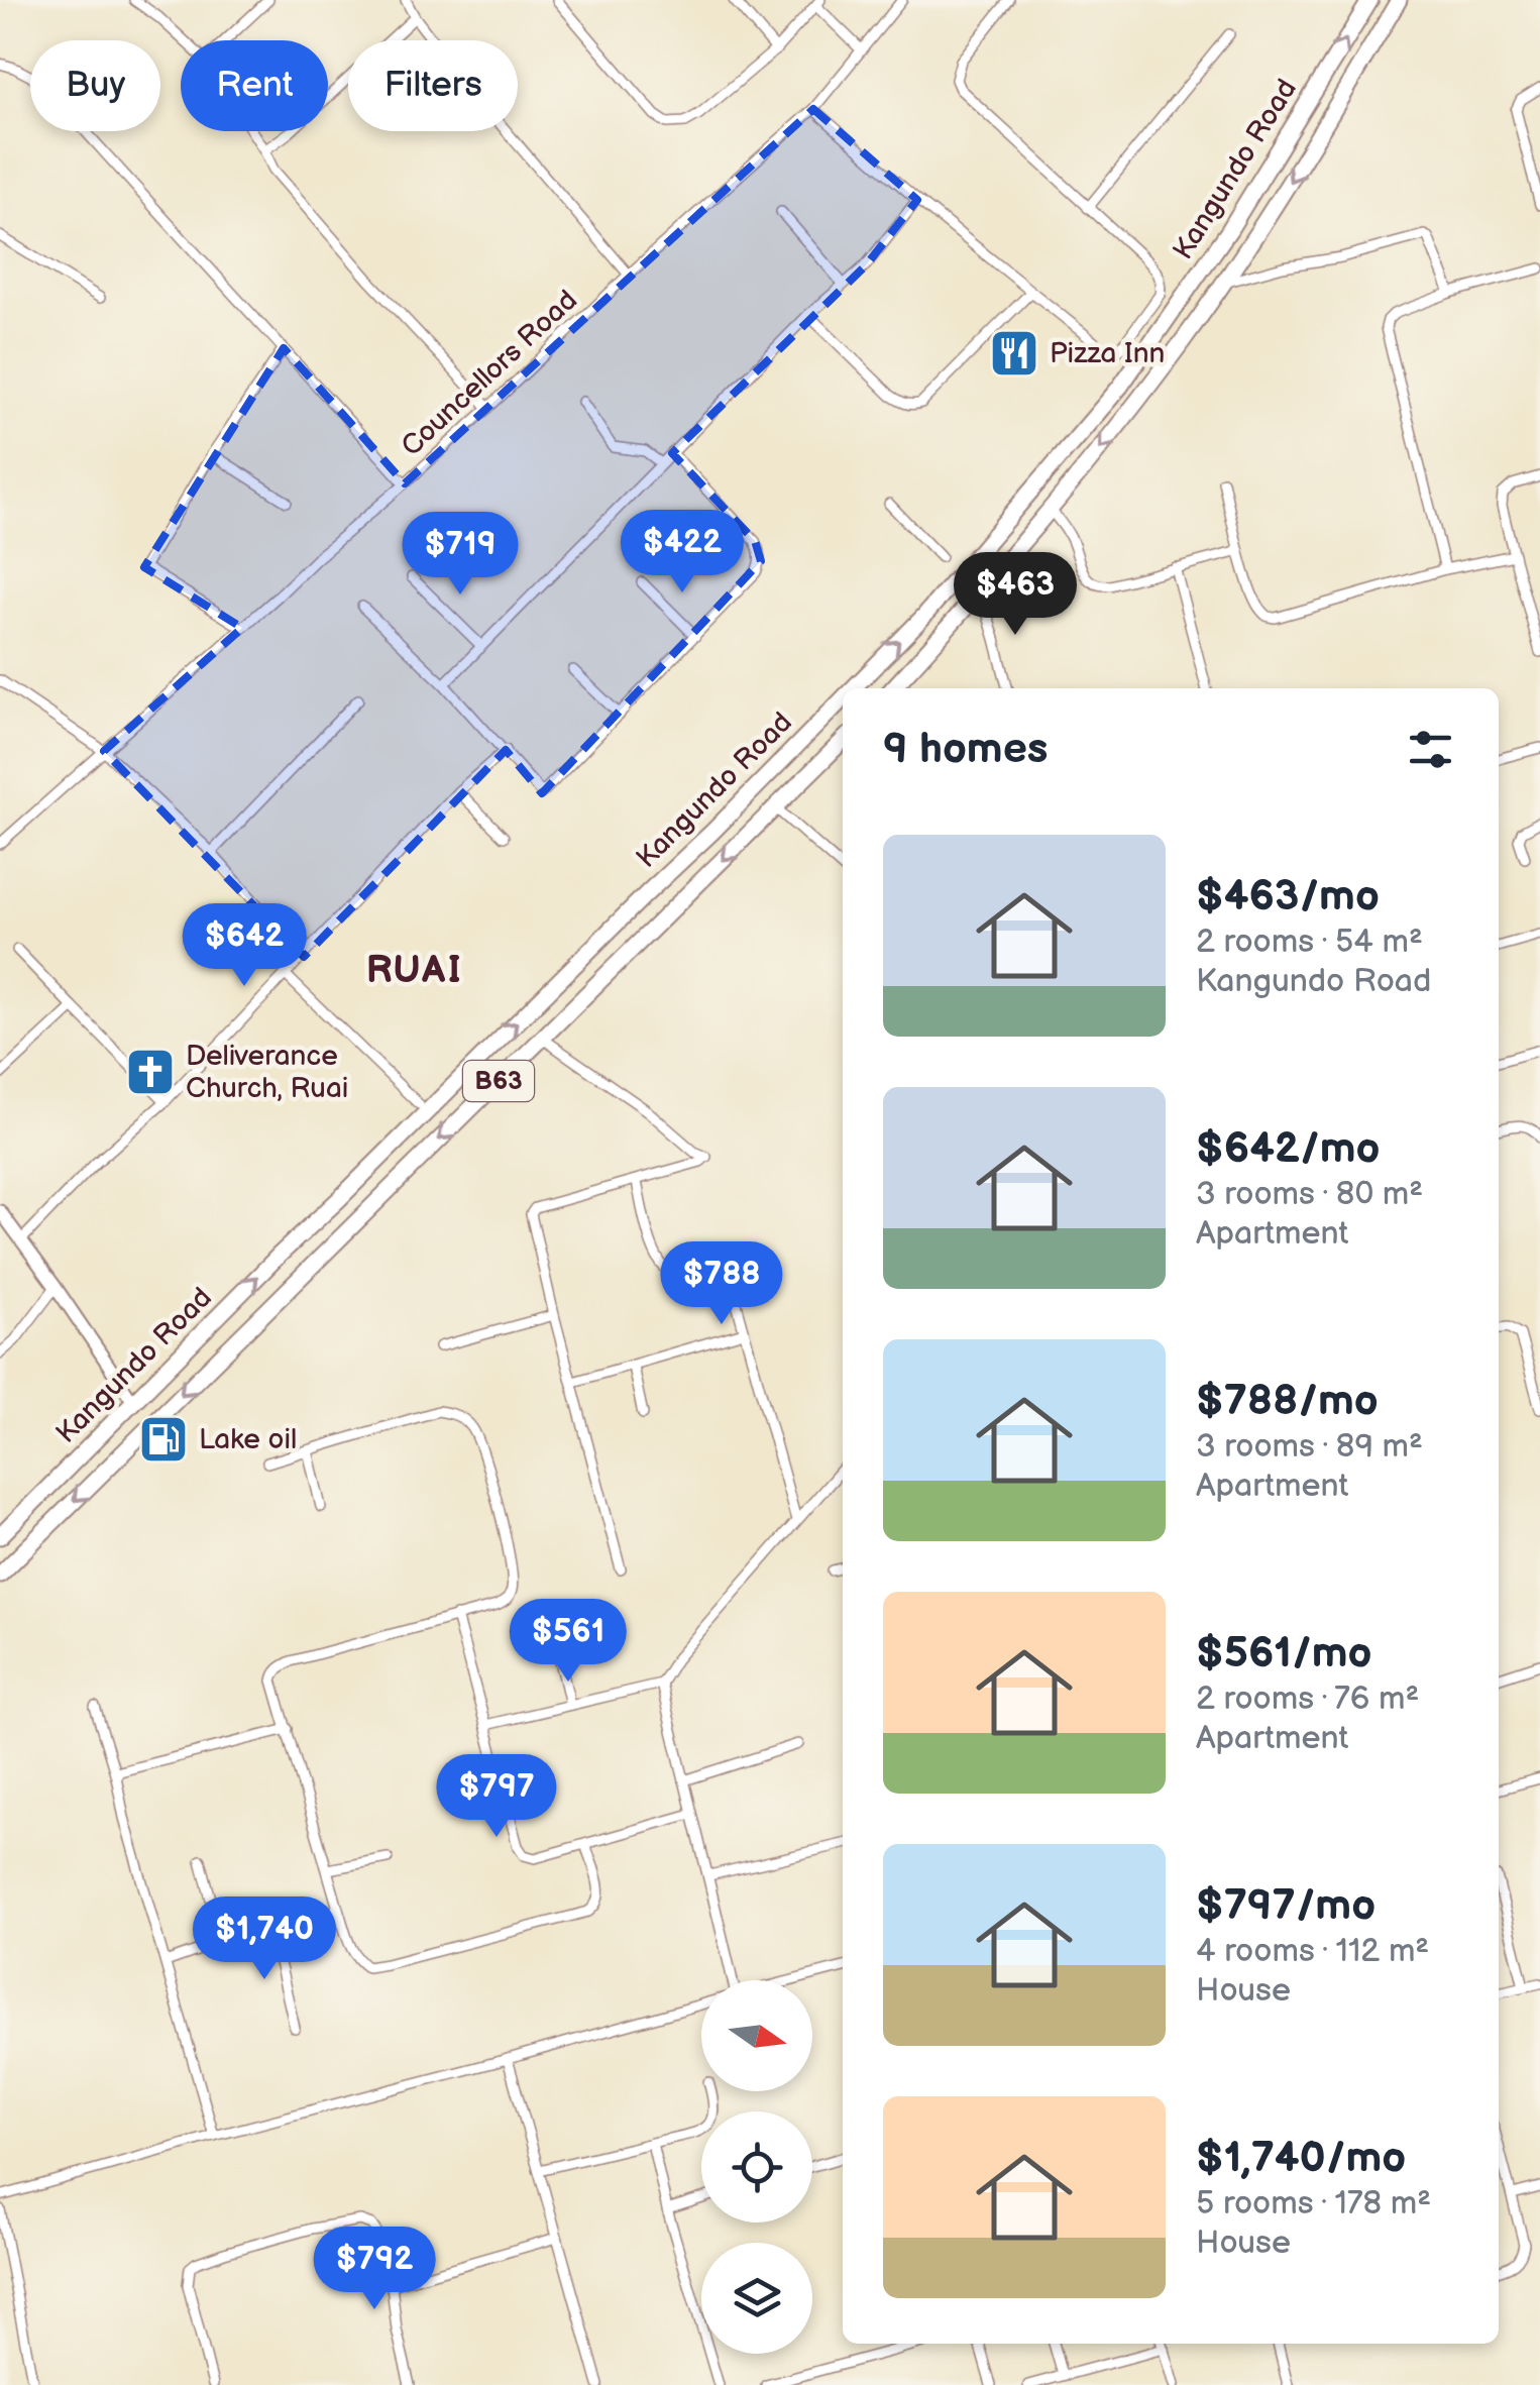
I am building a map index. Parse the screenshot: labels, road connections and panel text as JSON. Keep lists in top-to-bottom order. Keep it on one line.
{"streets":{"highway":["Kangundo Road","B63"],"street":["Councellors Road"]},"districts":["RUAI"],"places":{"restaurant":["Pizza Inn"],"church":["Deliverance Church, Ruai"],"fuel station":["Lake oil"]},"north":"right","page":{"chip":["Buy","Rent","Filters"],"price":["$422","$719","$463","$642","$788","$561","$797","$1,740","$792"],"heading":"9 homes","list":[{"name":"$463/mo","note":"2 rooms · 54 m² · Kangundo Road"},{"name":"$642/mo","note":"3 rooms · 80 m² · Apartment"},{"name":"$788/mo","note":"3 rooms · 89 m² · Apartment"},{"name":"$561/mo","note":"2 rooms · 76 m² · Apartment"},{"name":"$797/mo","note":"4 rooms · 112 m² · House"},{"name":"$1,740/mo","note":"5 rooms · 178 m² · House"}]}}
